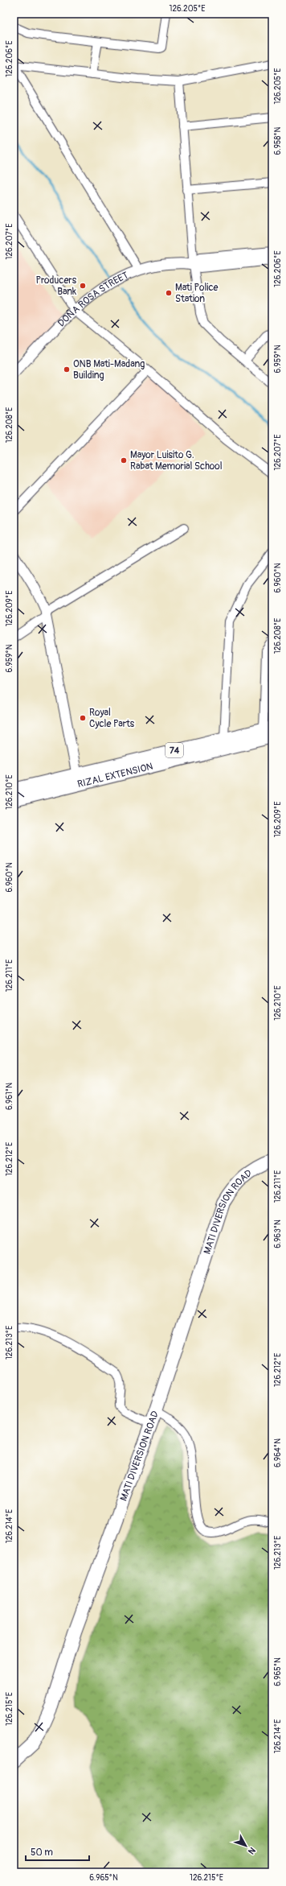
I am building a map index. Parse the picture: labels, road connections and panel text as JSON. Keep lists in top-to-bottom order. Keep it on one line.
{"streets":{"main road":["74","RIZAL EXTENSION","MATI DIVERSION ROAD"],"street":["DOÑA ROSA STREET"]},"places":["Producers Bank","Mati Police Station","ONB Mati-Madang Building","Mayor Luisito G. Rabat Memorial School","Royal Cycle Parts"],"scale_bar":"50 m","north":"bottom right","coordinates":["126.205°E","126.206°E","6.958°N","126.207°E","6.959°N","126.208°E","6.960°N","126.209°E","126.210°E","126.211°E","6.961°N","126.212°E","6.963°N","126.213°E","6.964°N","126.214°E","6.965°N","126.215°E"]}
